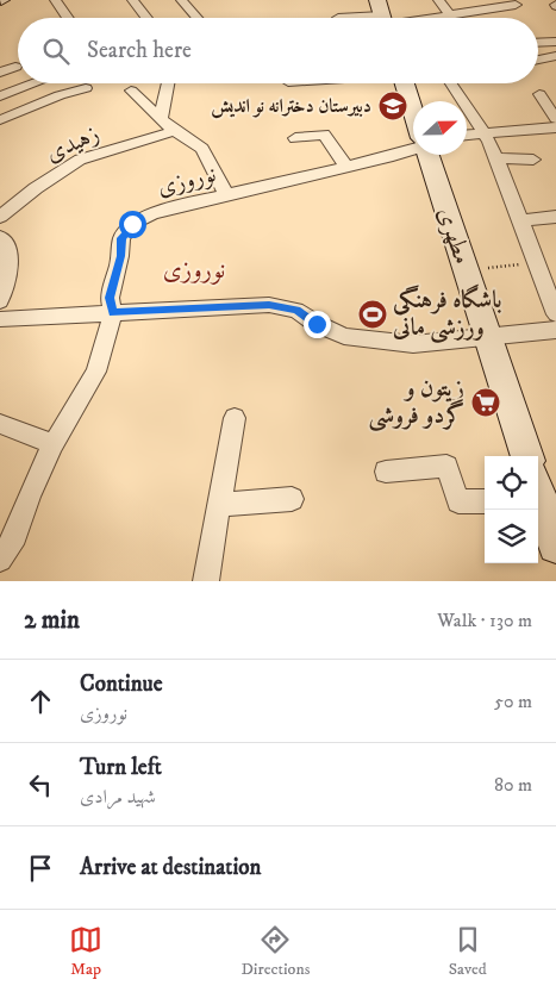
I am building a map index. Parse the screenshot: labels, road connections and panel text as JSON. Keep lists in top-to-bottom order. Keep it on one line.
{"streets":{"main road":["مطهری"],"street":["زهیدی","نوروزی"]},"districts":["نوروزی"],"places":{"school or university":["دبیرستان دخترانه نو اندیش"],"sports":["باشگاه فرهنگی ورزشی مانی"],"supermarket":["زیتون و گردو فروشی"]},"north":"right","page":{"search":"Search here","heading":["2 min","Walk · 130 m"],"list":[["Continue","نوروزی","50 m"],["Turn left","شهید مرادی","80 m"],"Arrive at destination"],"nav":["Map","Directions","Saved"]}}
